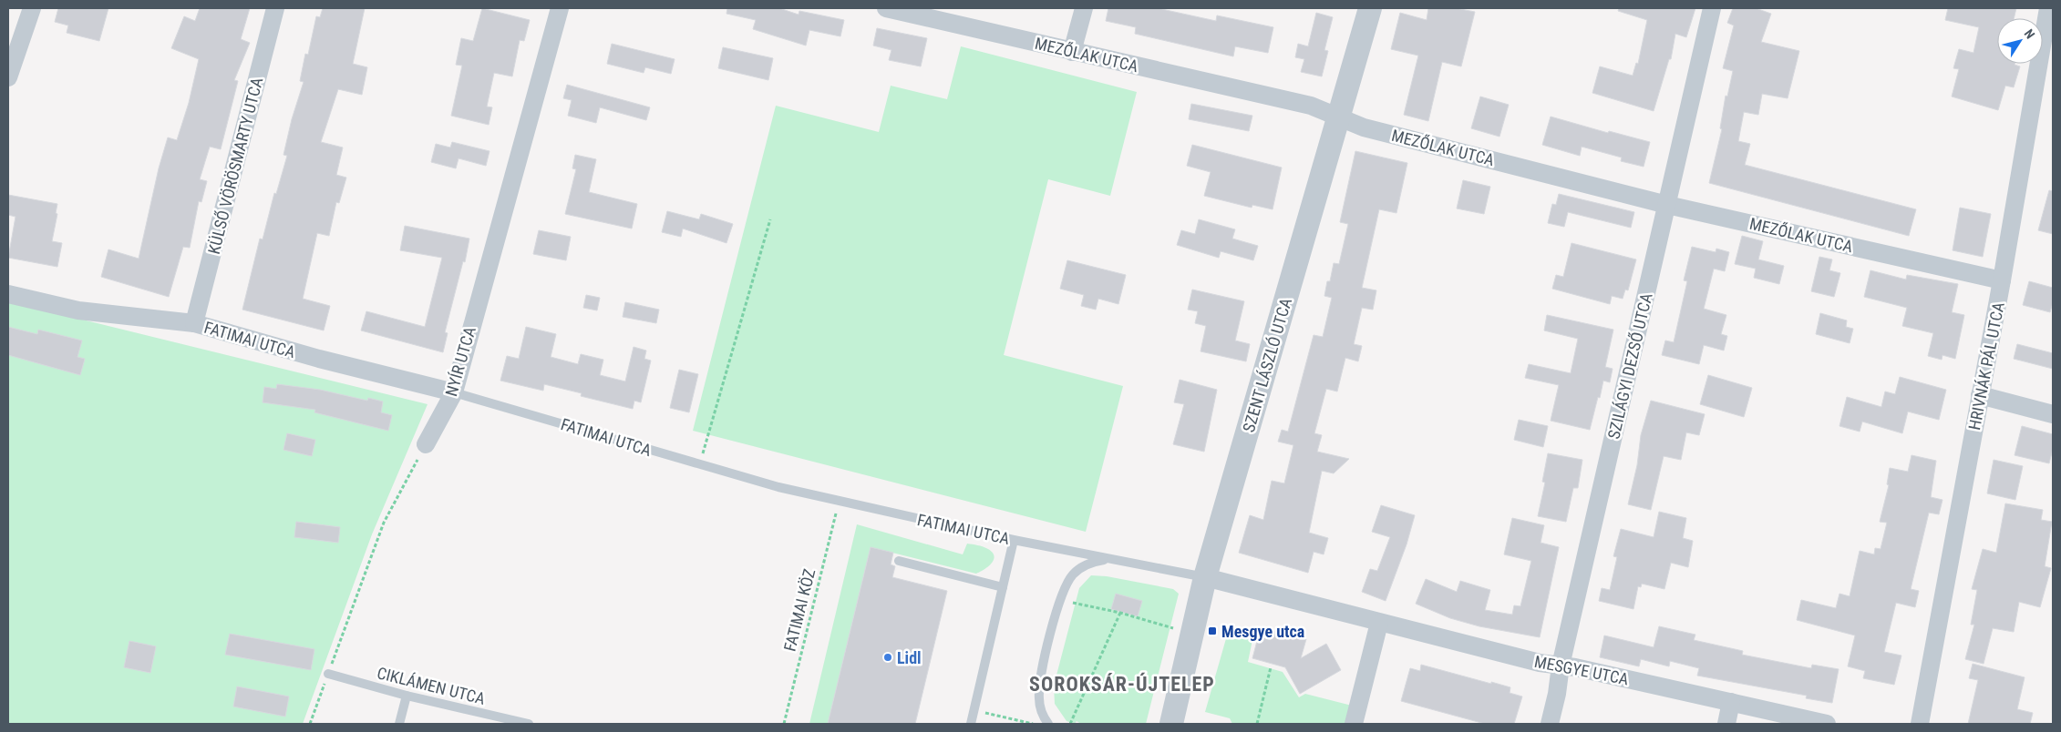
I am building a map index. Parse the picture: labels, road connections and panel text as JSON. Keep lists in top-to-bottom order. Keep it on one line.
{"streets":{"street":["MEZŐLAK UTCA","KÜLSŐ VÖRÖSMARTY UTCA","FATIMAI UTCA","NYÍR UTCA","SZENT LÁSZLÓ UTCA","SZILÁGYI DEZSŐ UTCA","HRIVNÁK PÁL UTCA","MESGYE UTCA"],"lane":["CIKLÁMEN UTCA"],"path":["FATIMAI KÖZ"]},"crossings":[["MEZŐLAK UTCA","SZENT LÁSZLÓ UTCA"],["MEZŐLAK UTCA","SZILÁGYI DEZSŐ UTCA"],["MEZŐLAK UTCA","HRIVNÁK PÁL UTCA"],["KÜLSŐ VÖRÖSMARTY UTCA","FATIMAI UTCA"],["FATIMAI UTCA","NYÍR UTCA"],["FATIMAI UTCA","SZENT LÁSZLÓ UTCA"],["FATIMAI UTCA","FATIMAI KÖZ"],["FATIMAI UTCA","MESGYE UTCA"],["SZENT LÁSZLÓ UTCA","MESGYE UTCA"],["SZILÁGYI DEZSŐ UTCA","MESGYE UTCA"]],"districts":["SOROKSÁR-ÚJTELEP"],"places":{"transit":["Mesgye utca"],"other":["Lidl"]},"north":"top right"}
